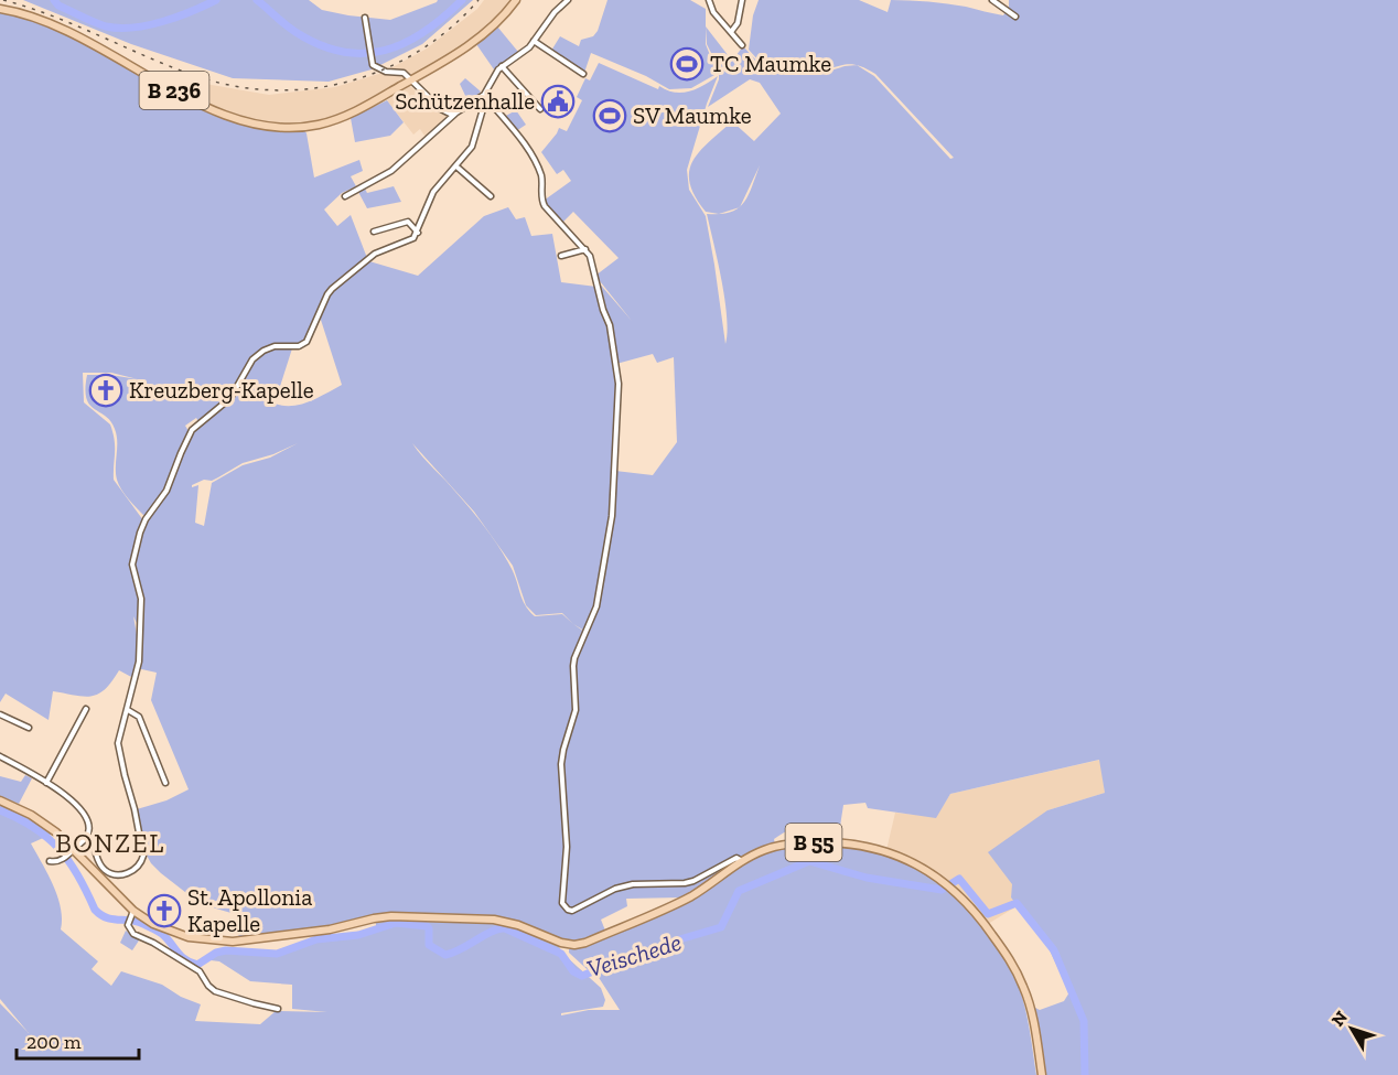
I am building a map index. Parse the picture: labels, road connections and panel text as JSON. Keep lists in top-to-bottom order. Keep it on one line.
{"streets":{"main road":["B 236","B 55"]},"districts":["BONZEL"],"water":["Veischede"],"places":{"sports":["TC Maumke","SV Maumke"],"public building":["Schützenhalle"],"church":["Kreuzberg-Kapelle","St. Apollonia Kapelle"]},"scale_bar":"200 m","north":"top left"}
